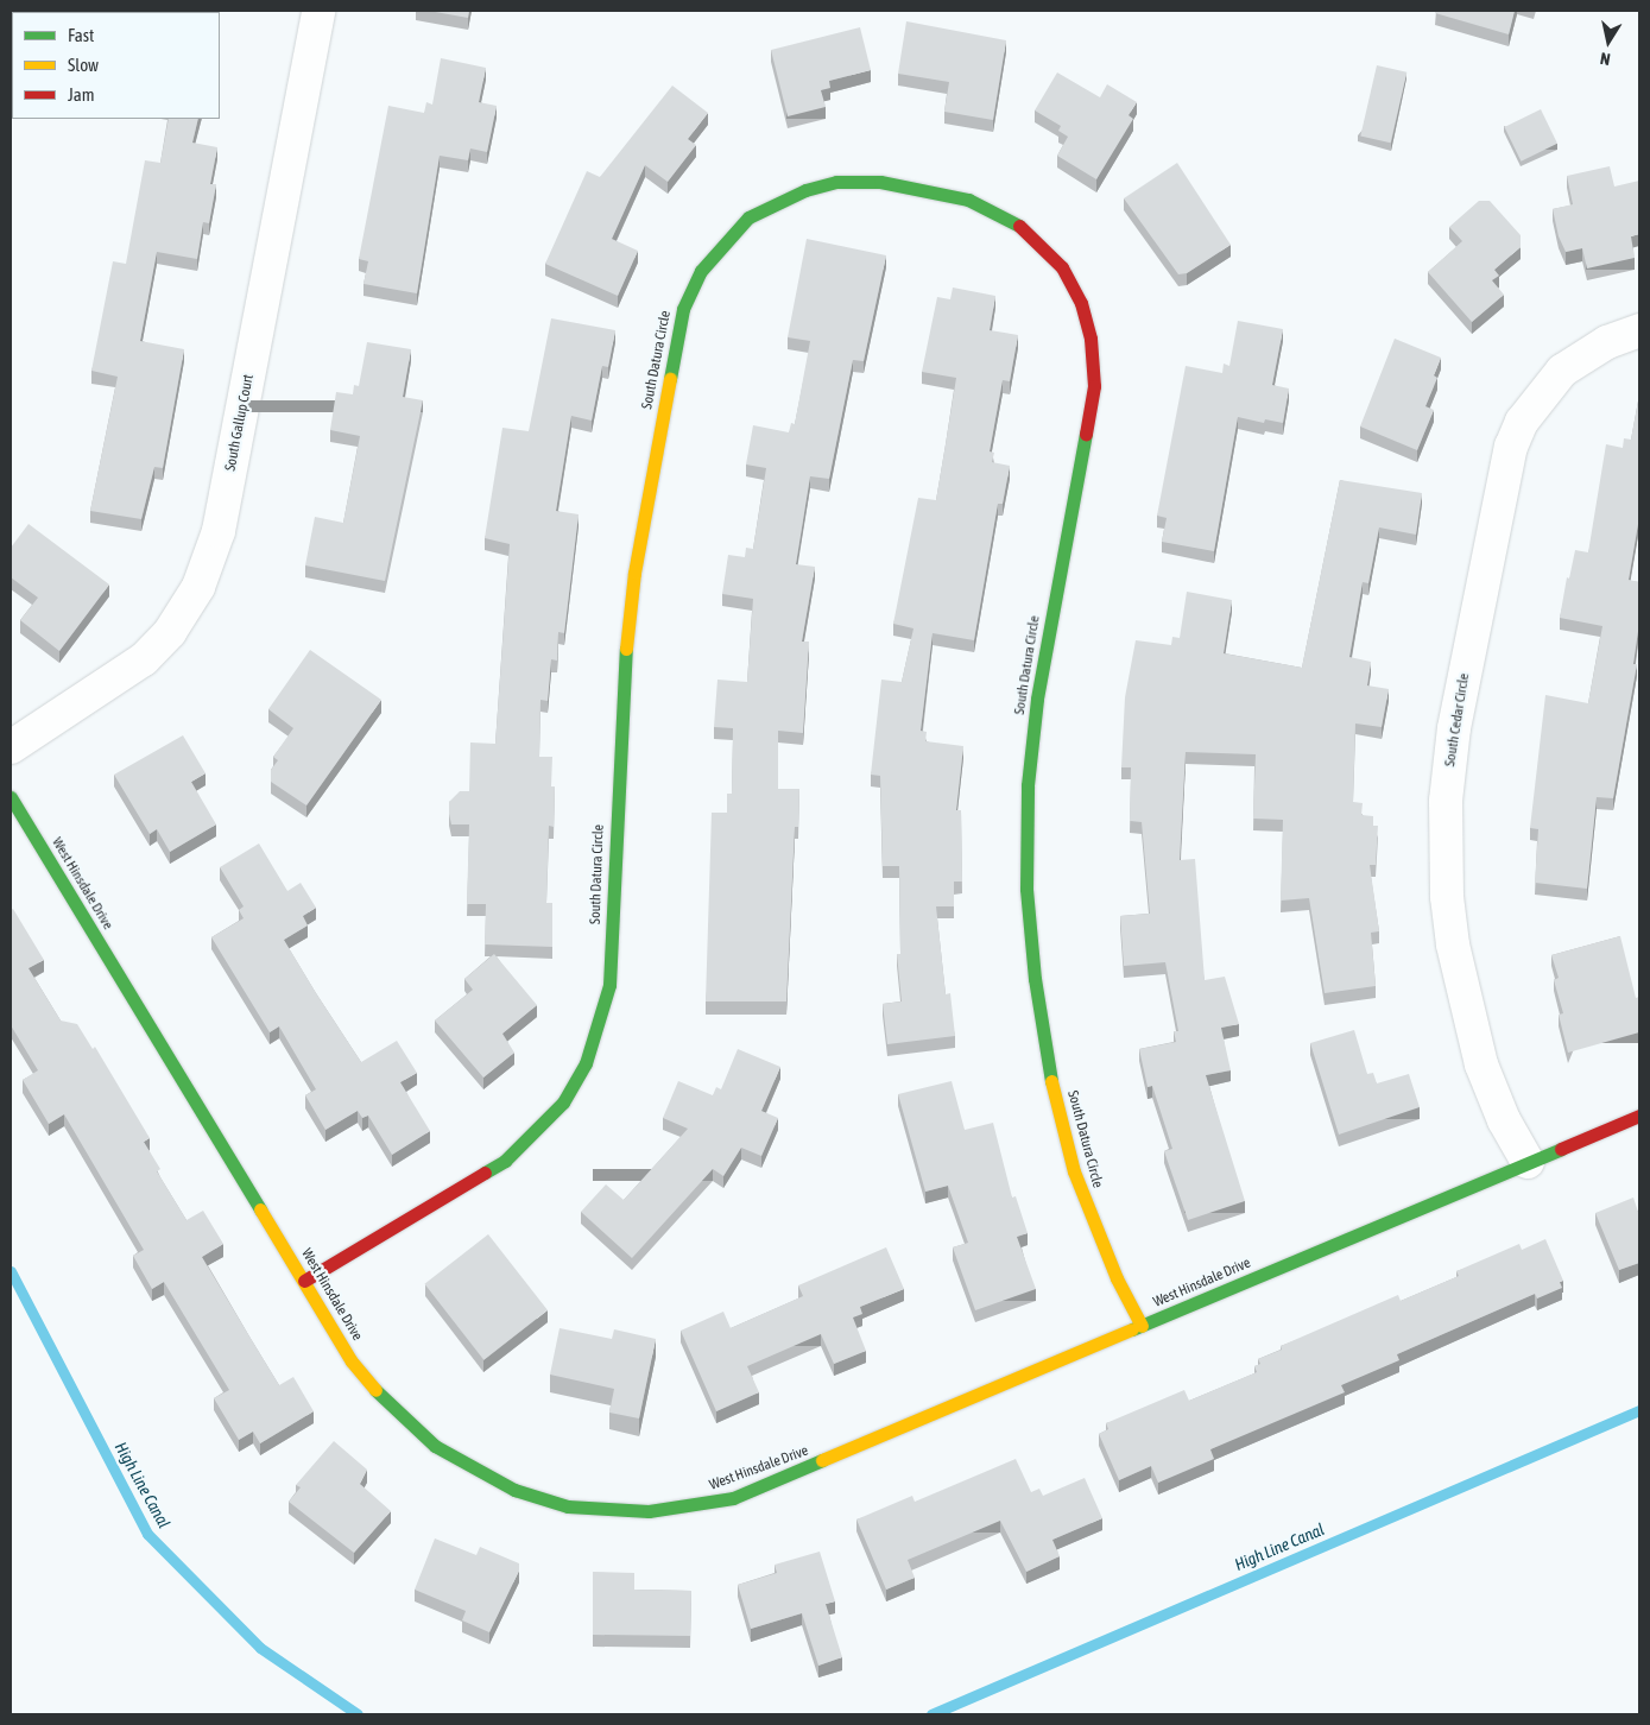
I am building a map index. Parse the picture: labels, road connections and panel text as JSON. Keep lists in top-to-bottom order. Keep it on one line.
{"streets":{"street":["South Datura Circle","South Gallup Court","South Cedar Circle","West Hinsdale Drive"]},"crossings":[["South Datura Circle","West Hinsdale Drive"],["South Cedar Circle","West Hinsdale Drive"]],"water":["High Line Canal"],"legend":["Fast","Slow","Jam"],"north":"bottom"}
